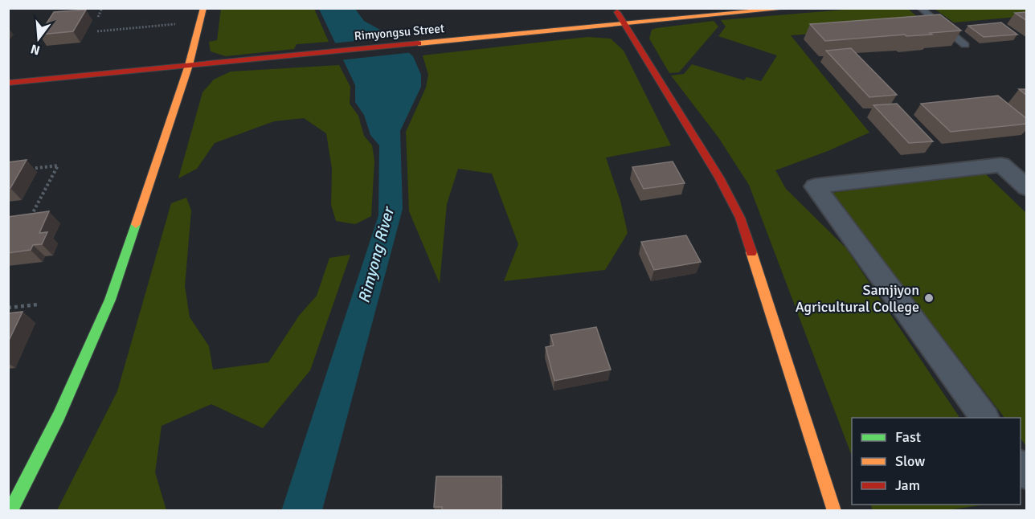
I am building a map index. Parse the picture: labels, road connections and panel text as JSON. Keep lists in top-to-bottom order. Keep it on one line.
{"streets":{"street":["Rimyongsu Street"]},"water":["Rimyong River"],"places":["Samjiyon Agricultural College"],"legend":["Fast","Slow","Jam"],"north":"bottom"}
